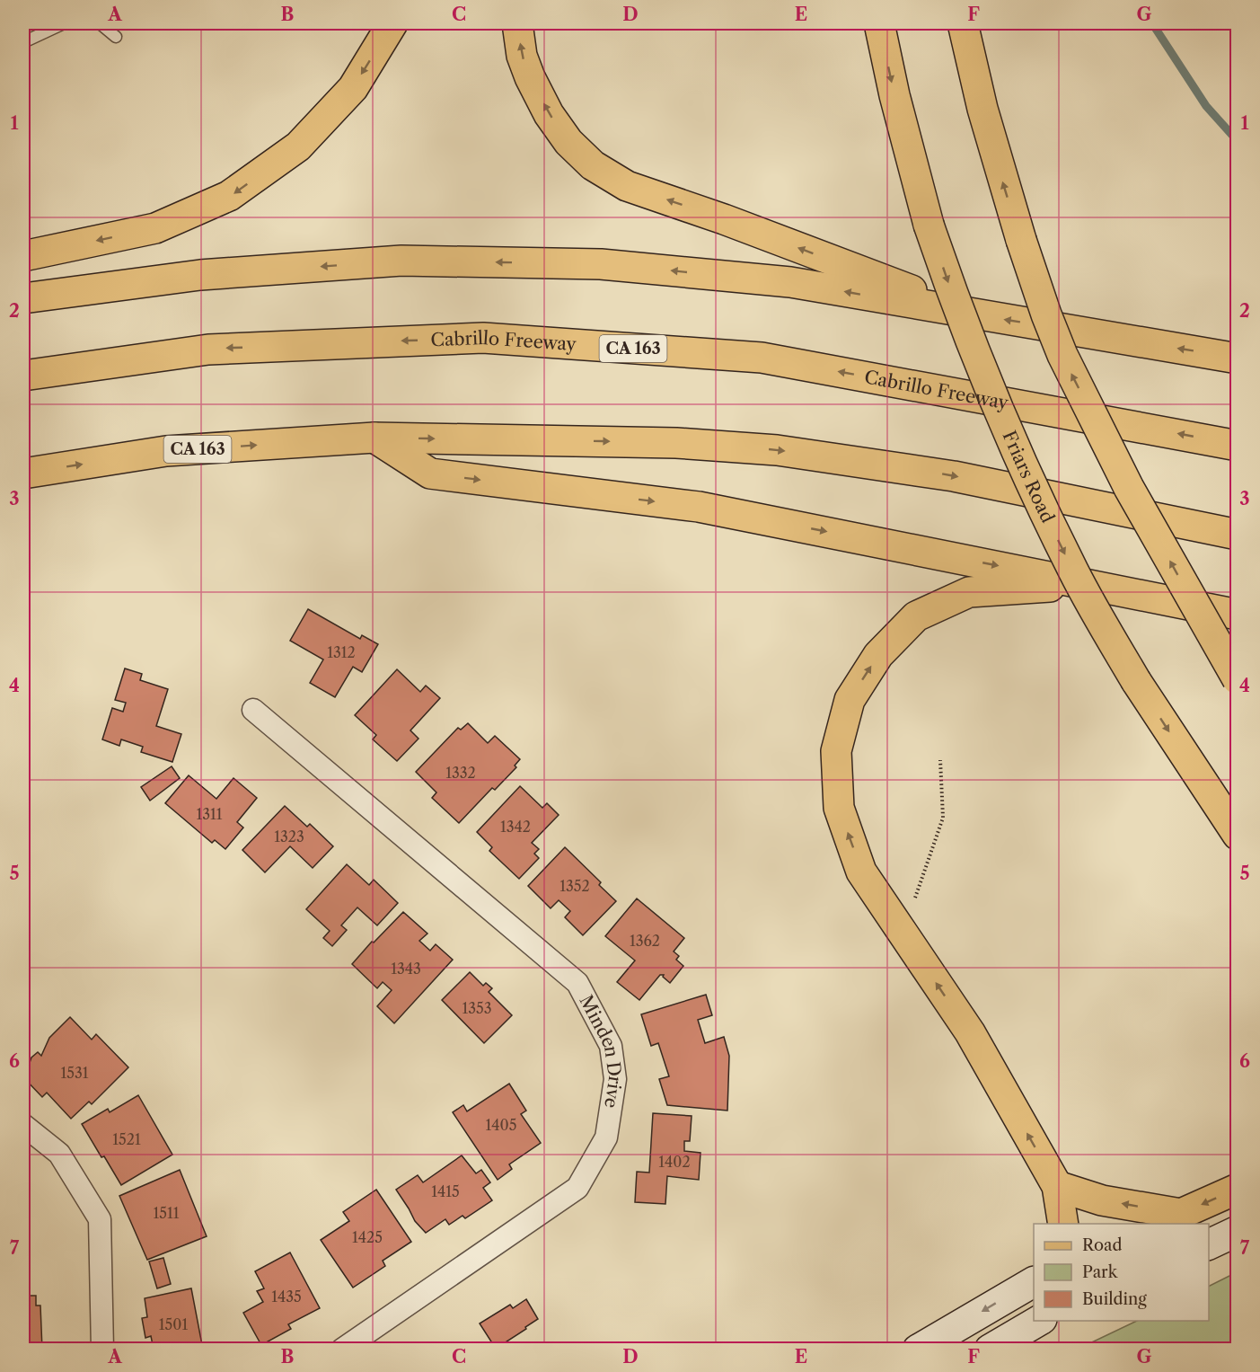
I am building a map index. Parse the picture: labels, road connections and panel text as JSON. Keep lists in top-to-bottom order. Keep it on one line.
{"streets":{"main road":["Cabrillo Freeway","CA 163","Friars Road"],"street":["Minden Drive"]},"house_numbers":["1312","1332","1311","1342","1323","1352","1362","1343","1353","1531","1405","1521","1402","1415","1511","1425","1435","1501"],"legend":["Road","Park","Building"],"grid":{"columns":["A","B","C","D","E","F","G"],"rows":["1","2","3","4","5","6","7"]}}
